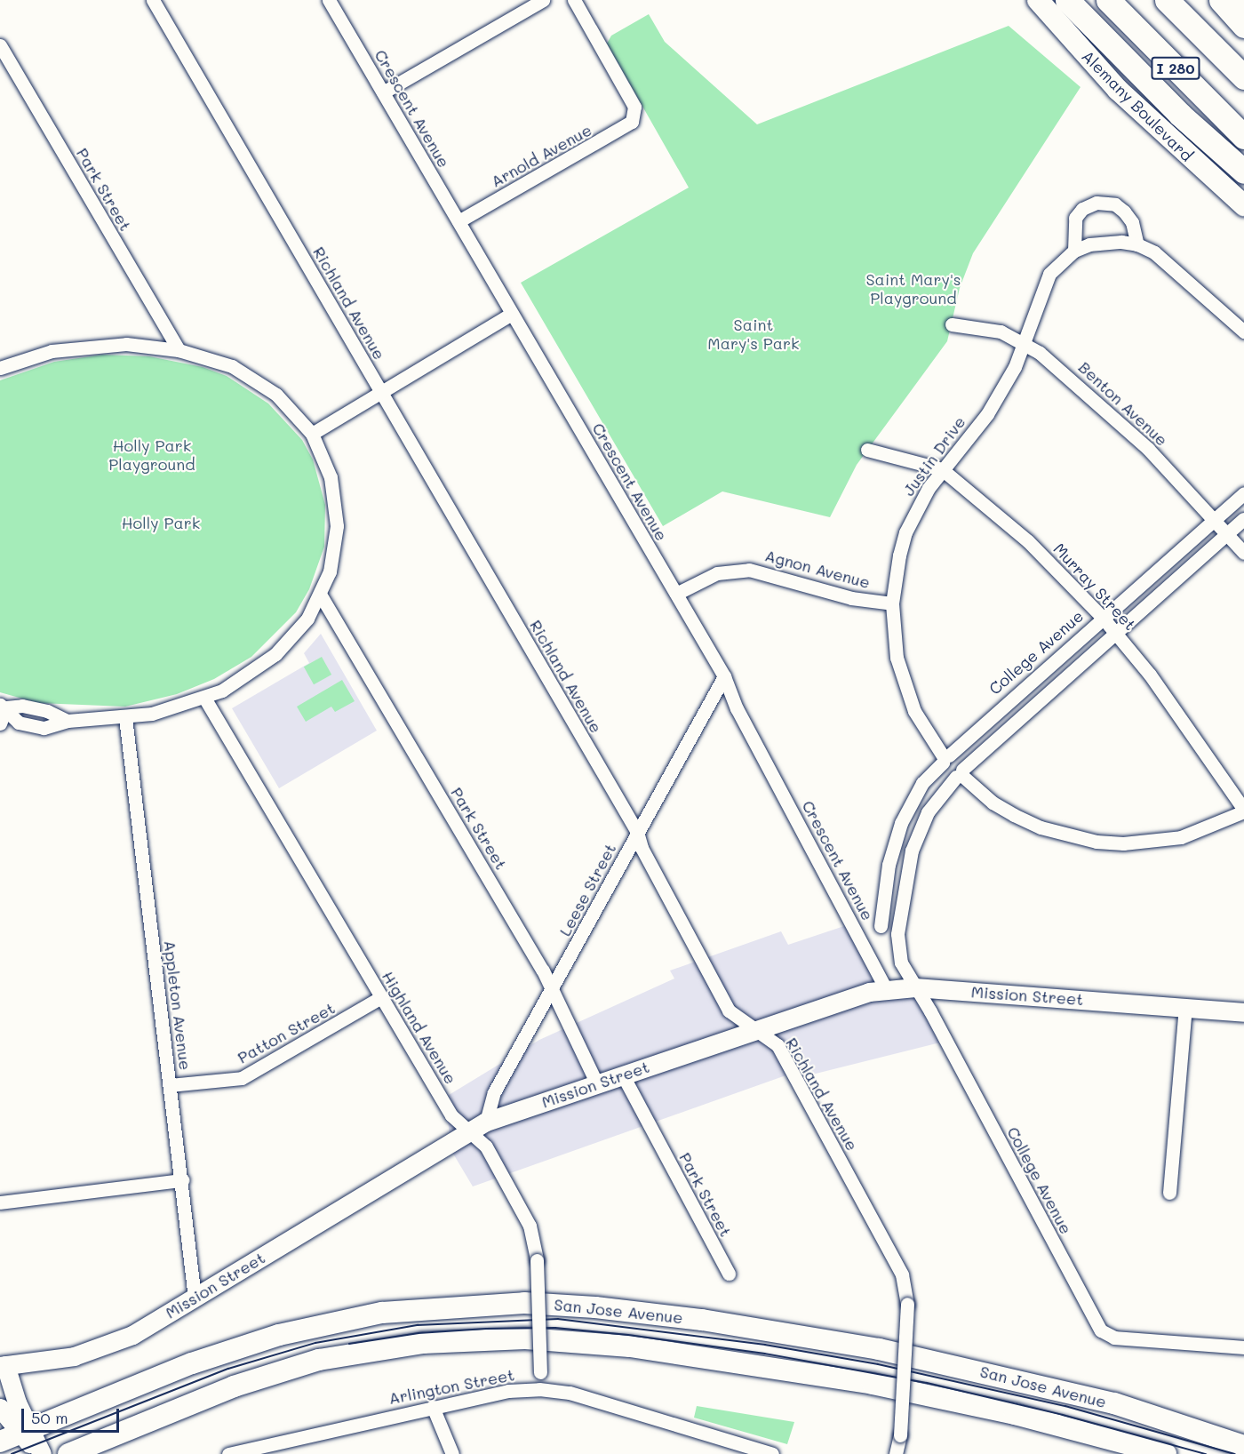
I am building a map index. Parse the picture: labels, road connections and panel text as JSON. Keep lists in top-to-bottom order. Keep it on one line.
{"streets":{"highway":["I 280"],"main road":["Alemany Boulevard","Mission Street","San Jose Avenue"],"street":["Crescent Avenue","Arnold Avenue","Park Street","Richland Avenue","Benton Avenue","Justin Drive","Agnon Avenue","Murray Street","College Avenue","Leese Street","Appleton Avenue","Highland Avenue","Patton Street","Arlington Street"]},"crossings":[["Crescent Avenue","Arnold Avenue"],["Crescent Avenue","Agnon Avenue"],["Crescent Avenue","Leese Street"],["Crescent Avenue","Mission Street"],["Park Street","Leese Street"],["Park Street","Mission Street"],["Richland Avenue","Leese Street"],["Richland Avenue","Mission Street"],["Benton Avenue","Justin Drive"],["Benton Avenue","College Avenue"],["Justin Drive","Agnon Avenue"],["Justin Drive","Murray Street"],["Justin Drive","College Avenue"],["Murray Street","College Avenue"],["College Avenue","Mission Street"],["Leese Street","Mission Street"],["Mission Street","Appleton Avenue"],["Mission Street","Highland Avenue"],["Appleton Avenue","Patton Street"],["Highland Avenue","Patton Street"],["Highland Avenue","Arlington Street"]],"parks":["Saint Mary's Playground","Saint Mary's Park","Holly Park Playground","Holly Park"],"scale_bar":"50 m"}
